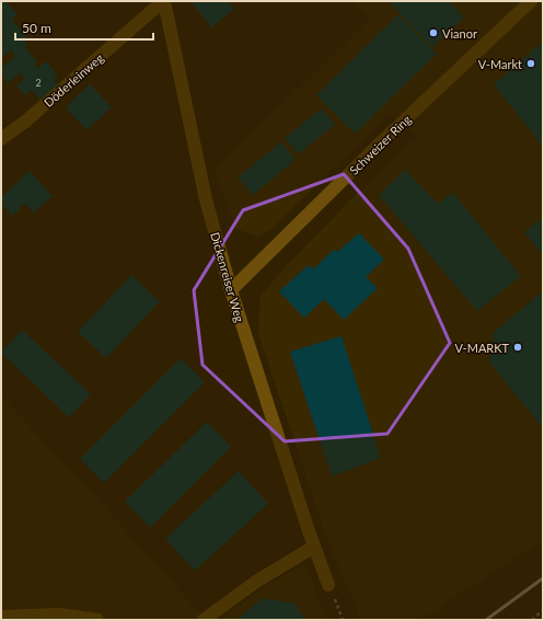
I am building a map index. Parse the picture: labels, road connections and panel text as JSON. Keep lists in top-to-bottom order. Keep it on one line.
{"streets":{"street":["Döderleinweg","Schweizer Ring","Dickenreiser Weg"]},"crossings":[["Döderleinweg","Dickenreiser Weg"],["Schweizer Ring","Dickenreiser Weg"]],"places":["Vianor","V-Markt","V-MARKT"],"house_numbers":["2"],"scale_bar":"50 m"}
